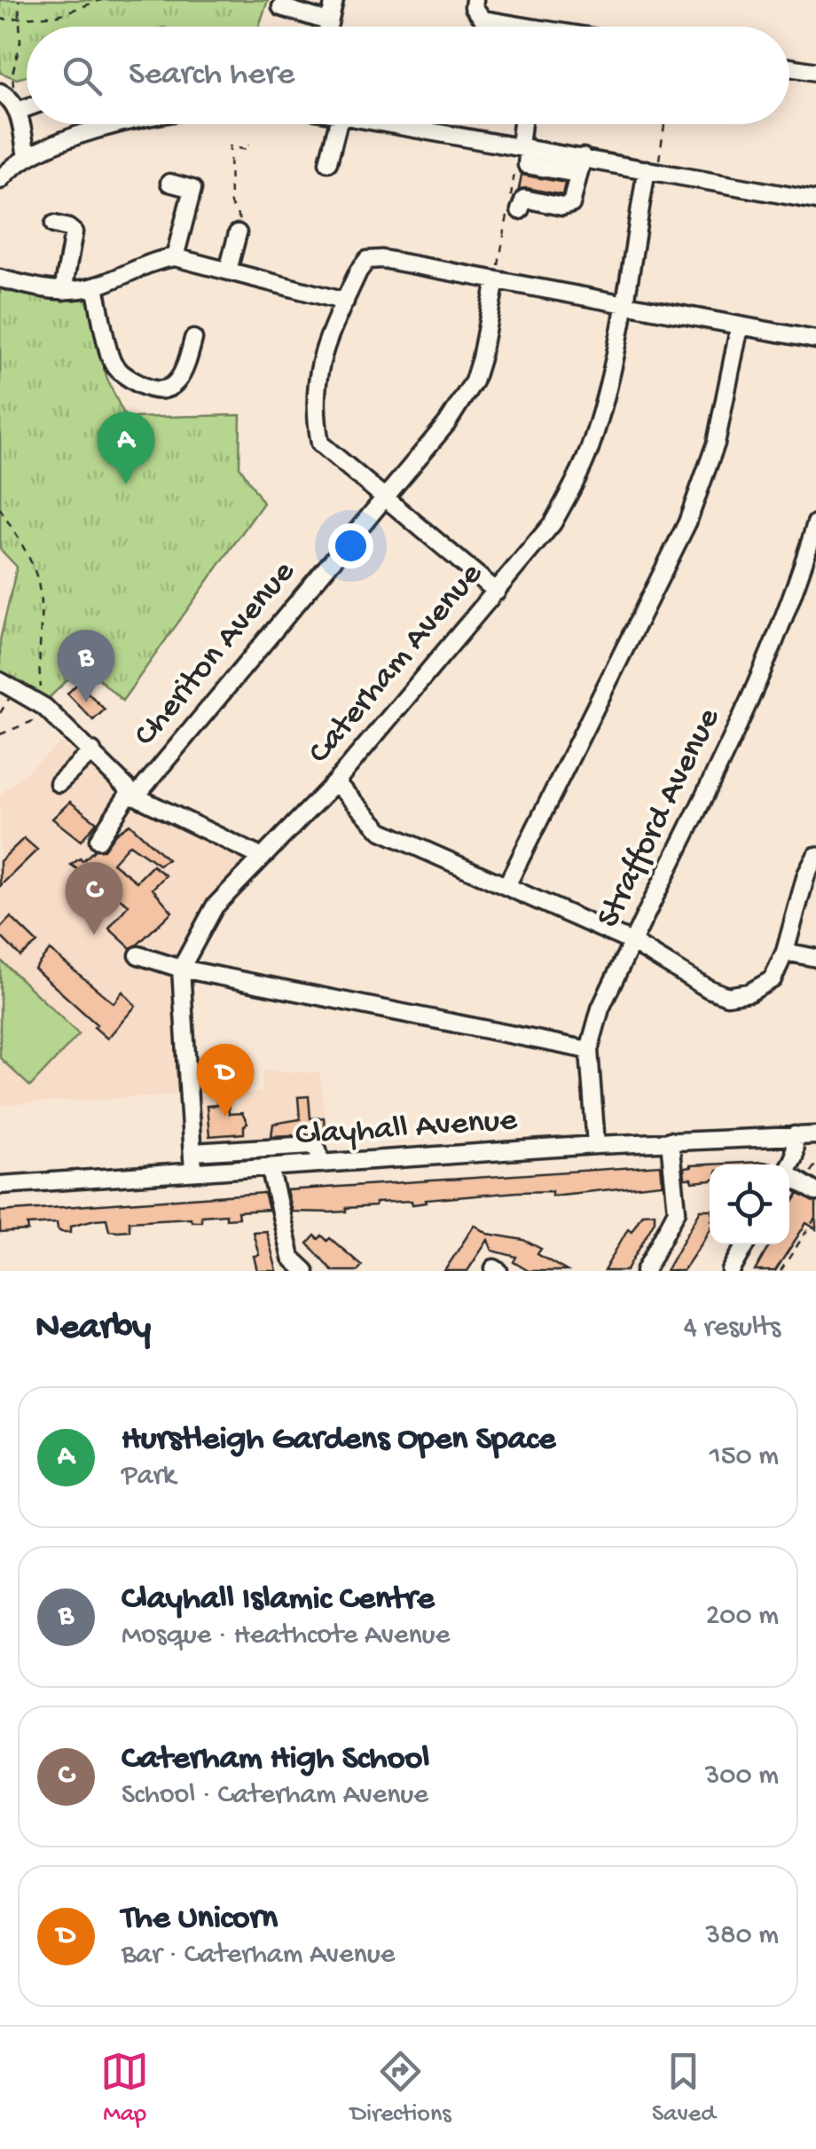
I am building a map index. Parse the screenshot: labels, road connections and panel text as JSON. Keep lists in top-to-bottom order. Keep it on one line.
{"streets":{"street":["Cheriton Avenue","Caterham Avenue","Strafford Avenue","Clayhall Avenue"]},"crossings":[["Strafford Avenue","Clayhall Avenue"]],"page":{"search":"Search here","pins":["A","B","C","D"],"heading":["Nearby","4 results"],"list":[{"mark":"A","name":"Hurstleigh Gardens Open Space","note":"Park","value":"150 m"},{"mark":"B","name":"Clayhall Islamic Centre","note":"Mosque · Heathcote Avenue","value":"200 m"},{"mark":"C","name":"Caterham High School","note":"School · Caterham Avenue","value":"300 m"},{"mark":"D","name":"The Unicorn","note":"Bar · Caterham Avenue","value":"380 m"}],"nav":["Map","Directions","Saved"]}}
